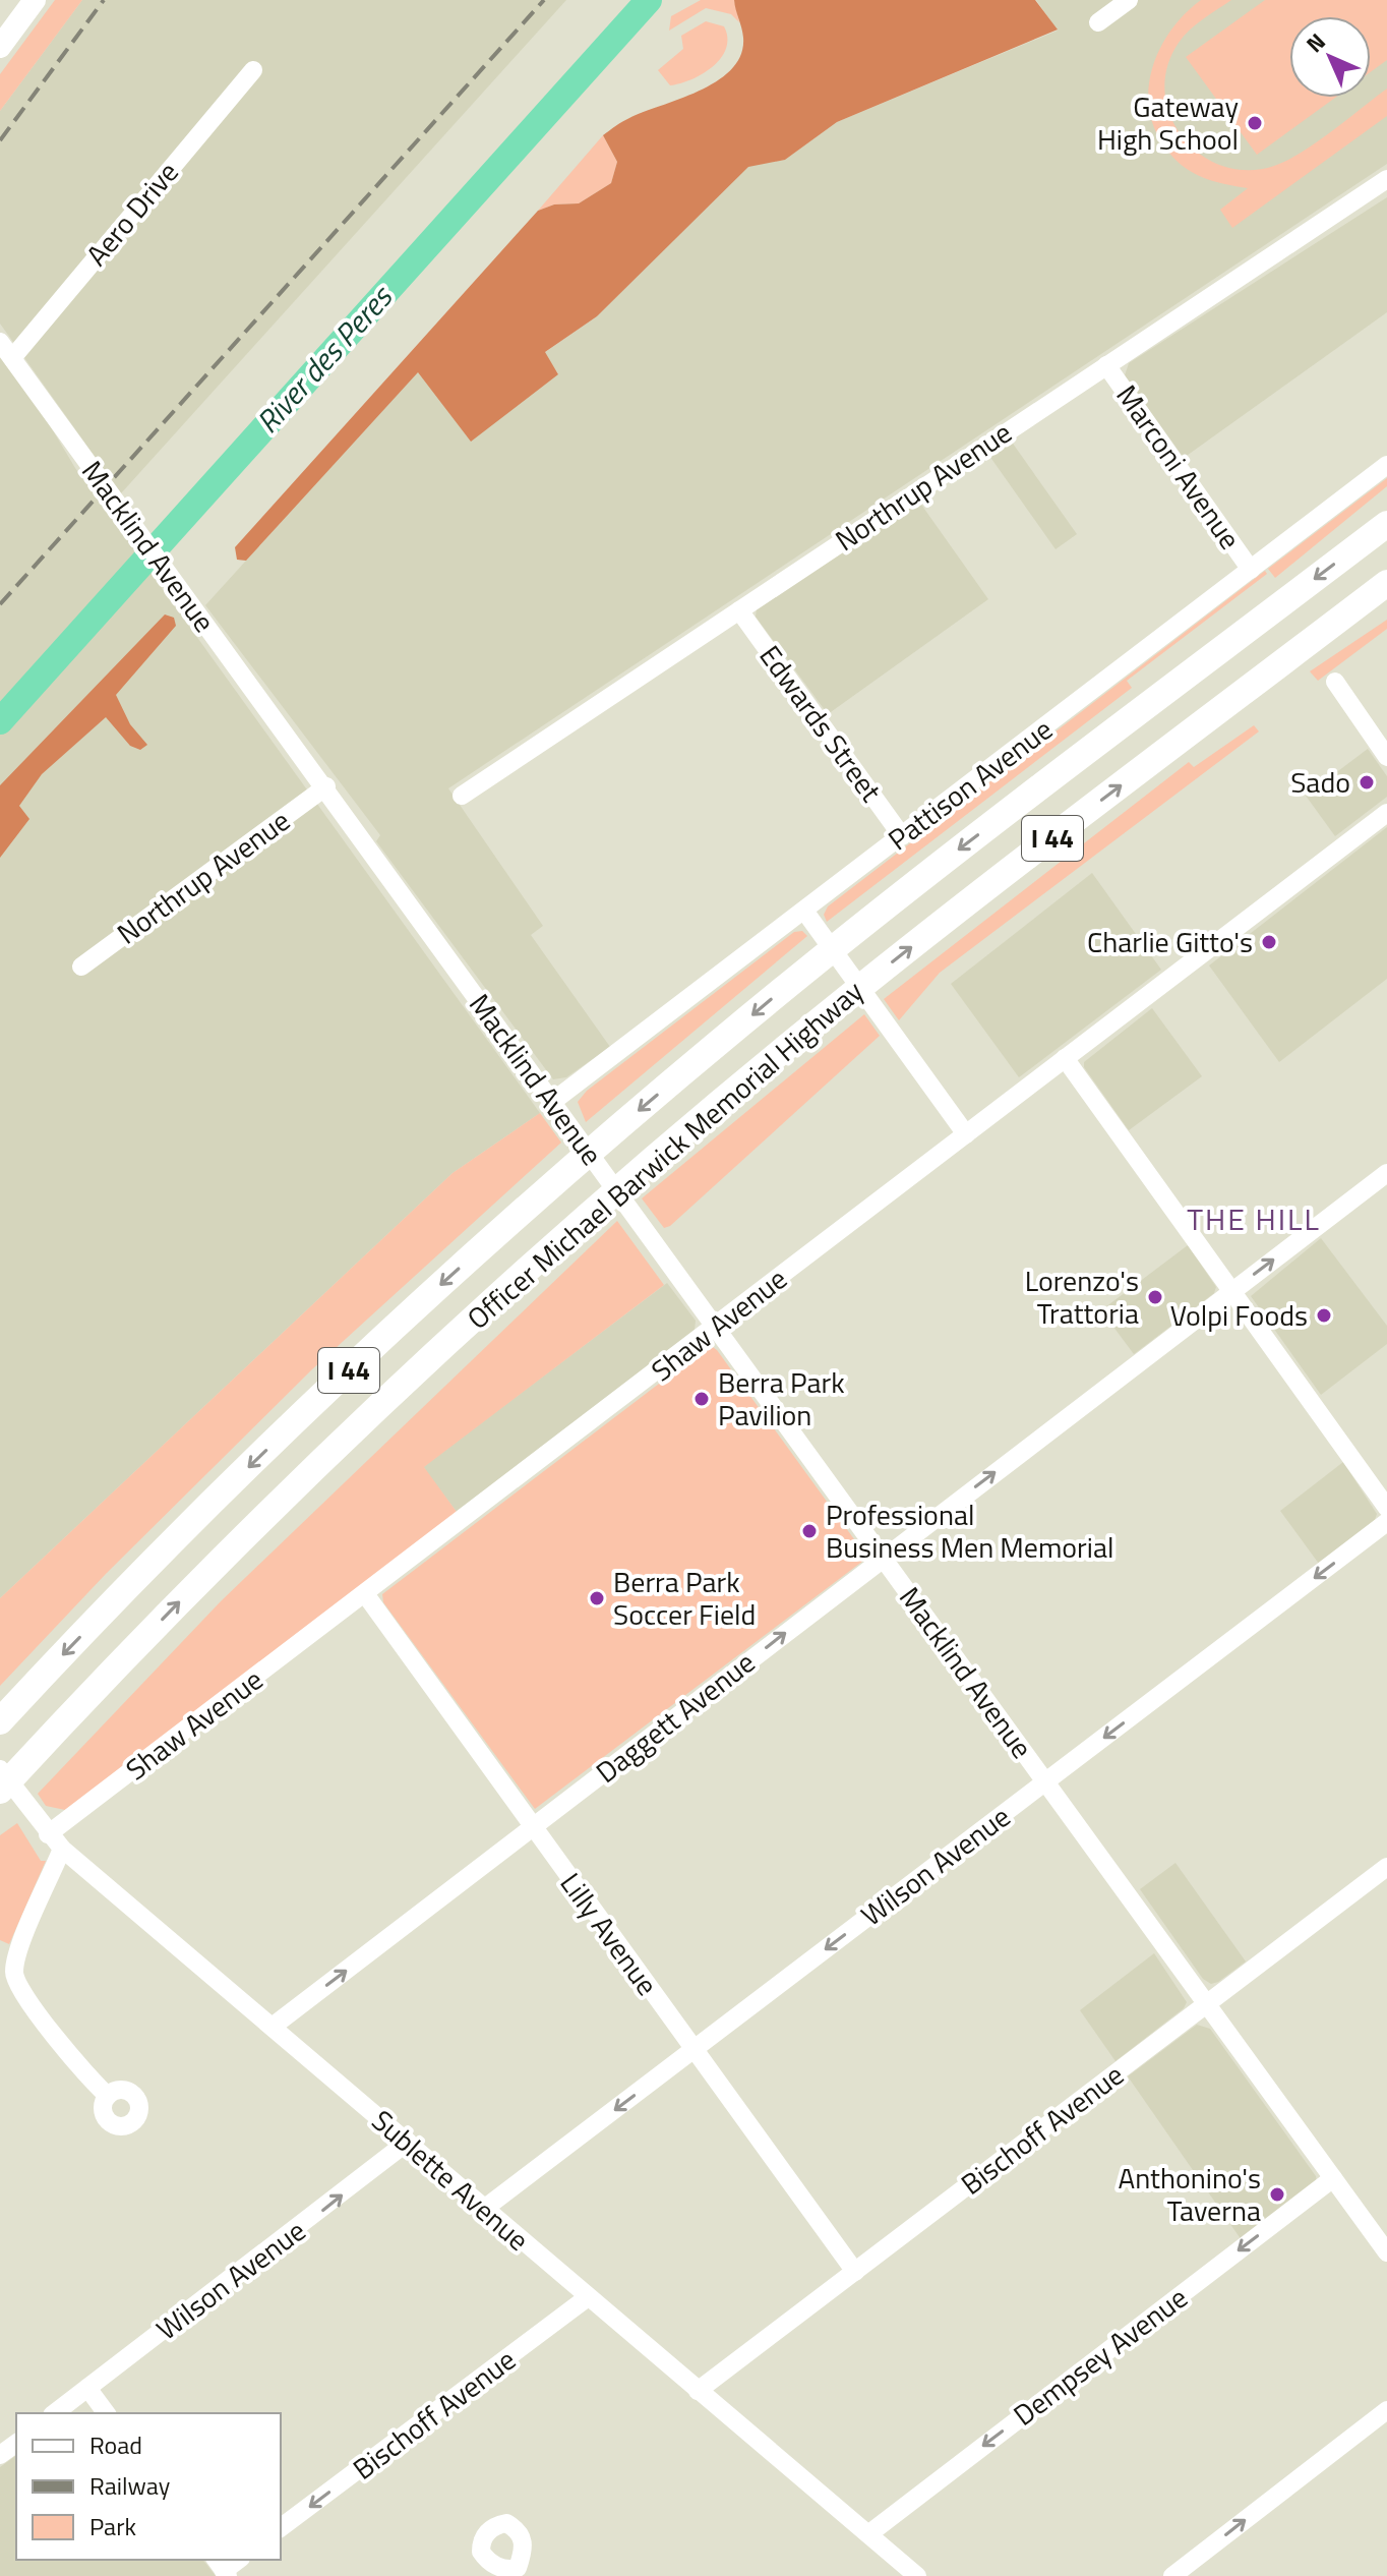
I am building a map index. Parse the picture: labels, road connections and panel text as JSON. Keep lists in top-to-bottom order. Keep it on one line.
{"streets":{"highway":["I 44","Officer Michael Barwick Memorial Highway"],"street":["Aero Drive","Marconi Avenue","Northrup Avenue","Macklind Avenue","Edwards Street","Pattison Avenue","Shaw Avenue","Daggett Avenue","Wilson Avenue","Lilly Avenue","Bischoff Avenue","Sublette Avenue","Dempsey Avenue"]},"crossings":[["Aero Drive","Macklind Avenue"],["Marconi Avenue","Northrup Avenue"],["Marconi Avenue","Pattison Avenue"],["Northrup Avenue","Macklind Avenue"],["Northrup Avenue","Edwards Street"],["Macklind Avenue","Pattison Avenue"],["Macklind Avenue","Shaw Avenue"],["Macklind Avenue","Daggett Avenue"],["Macklind Avenue","Wilson Avenue"],["Macklind Avenue","Bischoff Avenue"],["Macklind Avenue","Dempsey Avenue"],["Edwards Street","Pattison Avenue"],["Shaw Avenue","Lilly Avenue"],["Shaw Avenue","Sublette Avenue"],["Daggett Avenue","Lilly Avenue"],["Daggett Avenue","Sublette Avenue"],["Wilson Avenue","Lilly Avenue"],["Wilson Avenue","Sublette Avenue"],["Lilly Avenue","Bischoff Avenue"],["Bischoff Avenue","Sublette Avenue"],["Sublette Avenue","Dempsey Avenue"]],"one_way":["Daggett Avenue","Dempsey Avenue"],"districts":["THE HILL"],"water":["River des Peres"],"places":["Gateway High School","Sado","Charlie Gitto's","Lorenzo's Trattoria","Volpi Foods","Berra Park Pavilion","Professional Business Men Memorial","Berra Park Soccer Field","Anthonino's Taverna"],"legend":["Road","Railway","Park"],"north":"top left"}
